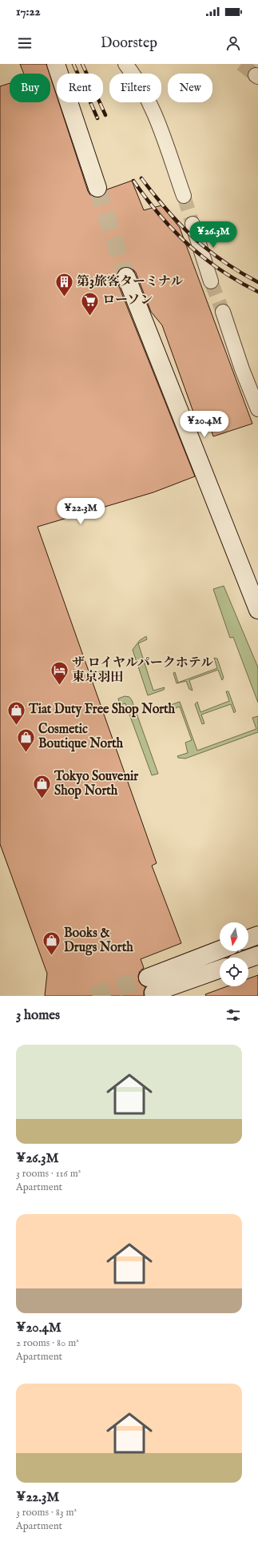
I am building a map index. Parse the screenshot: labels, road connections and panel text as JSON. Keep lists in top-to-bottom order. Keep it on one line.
{"places":{"building":["第3旅客ターミナル"],"supermarket":["ローソン"],"hotel":["ザ ロイヤルパークホテル 東京羽田"],"shop":["Tiat Duty Free Shop North","Cosmetic Boutique North","Tokyo Souvenir Shop North","Books & Drugs North"]},"north":"bottom","page":{"status":"17:22","header":"Doorstep","chip":["Buy","Rent","Filters","New"],"price":["¥26.3M","¥20.4M","¥22.3M"],"heading":"3 homes","list":[{"name":"¥26.3M","note":"3 rooms · 116 m² · Apartment"},{"name":"¥20.4M","note":"2 rooms · 80 m² · Apartment"},{"name":"¥22.3M","note":"3 rooms · 83 m² · Apartment"}]}}
